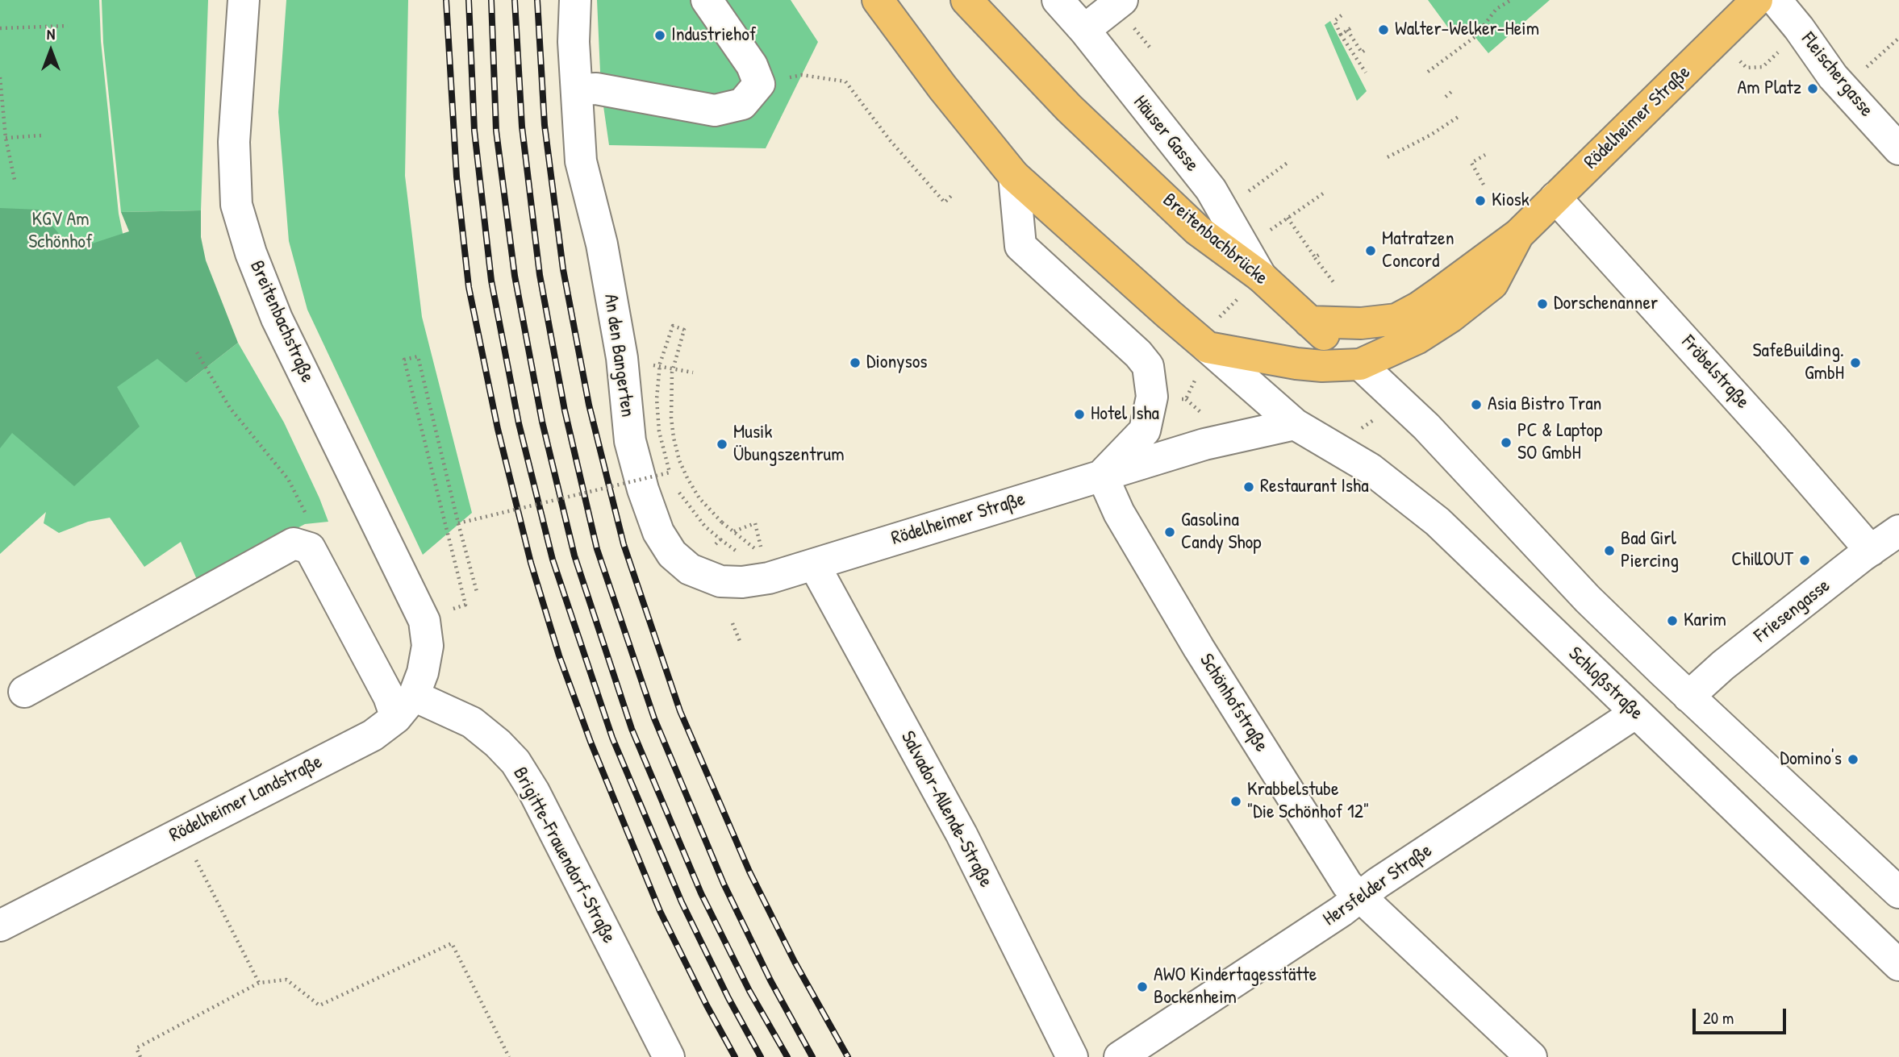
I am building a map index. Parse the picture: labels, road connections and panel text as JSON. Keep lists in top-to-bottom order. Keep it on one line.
{"streets":{"main road":["Rödelheimer Straße","Breitenbachbrücke"],"street":["Fleischergasse","Häuser Gasse","Breitenbachstraße","An den Bangerten","Fröbelstraße","Friesengasse","Schloßstraße","Schönhofstraße","Rödelheimer Landstraße","Salvador-Allende-Straße","Brigitte-Frauendorf-Straße","Hersfelder Straße"]},"crossings":[["Rödelheimer Straße","Breitenbachbrücke"],["Rödelheimer Straße","An den Bangerten"],["Rödelheimer Straße","Fröbelstraße"],["Rödelheimer Straße","Schloßstraße"],["Rödelheimer Straße","Schönhofstraße"],["Rödelheimer Straße","Salvador-Allende-Straße"],["Häuser Gasse","Breitenbachbrücke"],["Breitenbachstraße","Rödelheimer Landstraße"],["Breitenbachstraße","Brigitte-Frauendorf-Straße"],["An den Bangerten","Salvador-Allende-Straße"],["Fröbelstraße","Friesengasse"],["Schloßstraße","Hersfelder Straße"],["Schönhofstraße","Hersfelder Straße"],["Rödelheimer Landstraße","Brigitte-Frauendorf-Straße"]],"parks":["KGV Am Schönhof"],"places":["Walter-Welker-Heim","Industriehof","Am Platz","Kiosk","Matratzen Concord","Dorschenanner","Dionysos","SafeBuilding. GmbH","Asia Bistro Tran","Hotel Isha","PC & Laptop SO GmbH","Musik Übungszentrum","Restaurant Isha","Gasolina Candy Shop","Bad Girl Piercing","ChillOUT","Karim","Domino's","Krabbelstube \"Die Schönhof 12\"","AWO Kindertagesstätte Bockenheim"],"scale_bar":"20 m","north":"top"}
